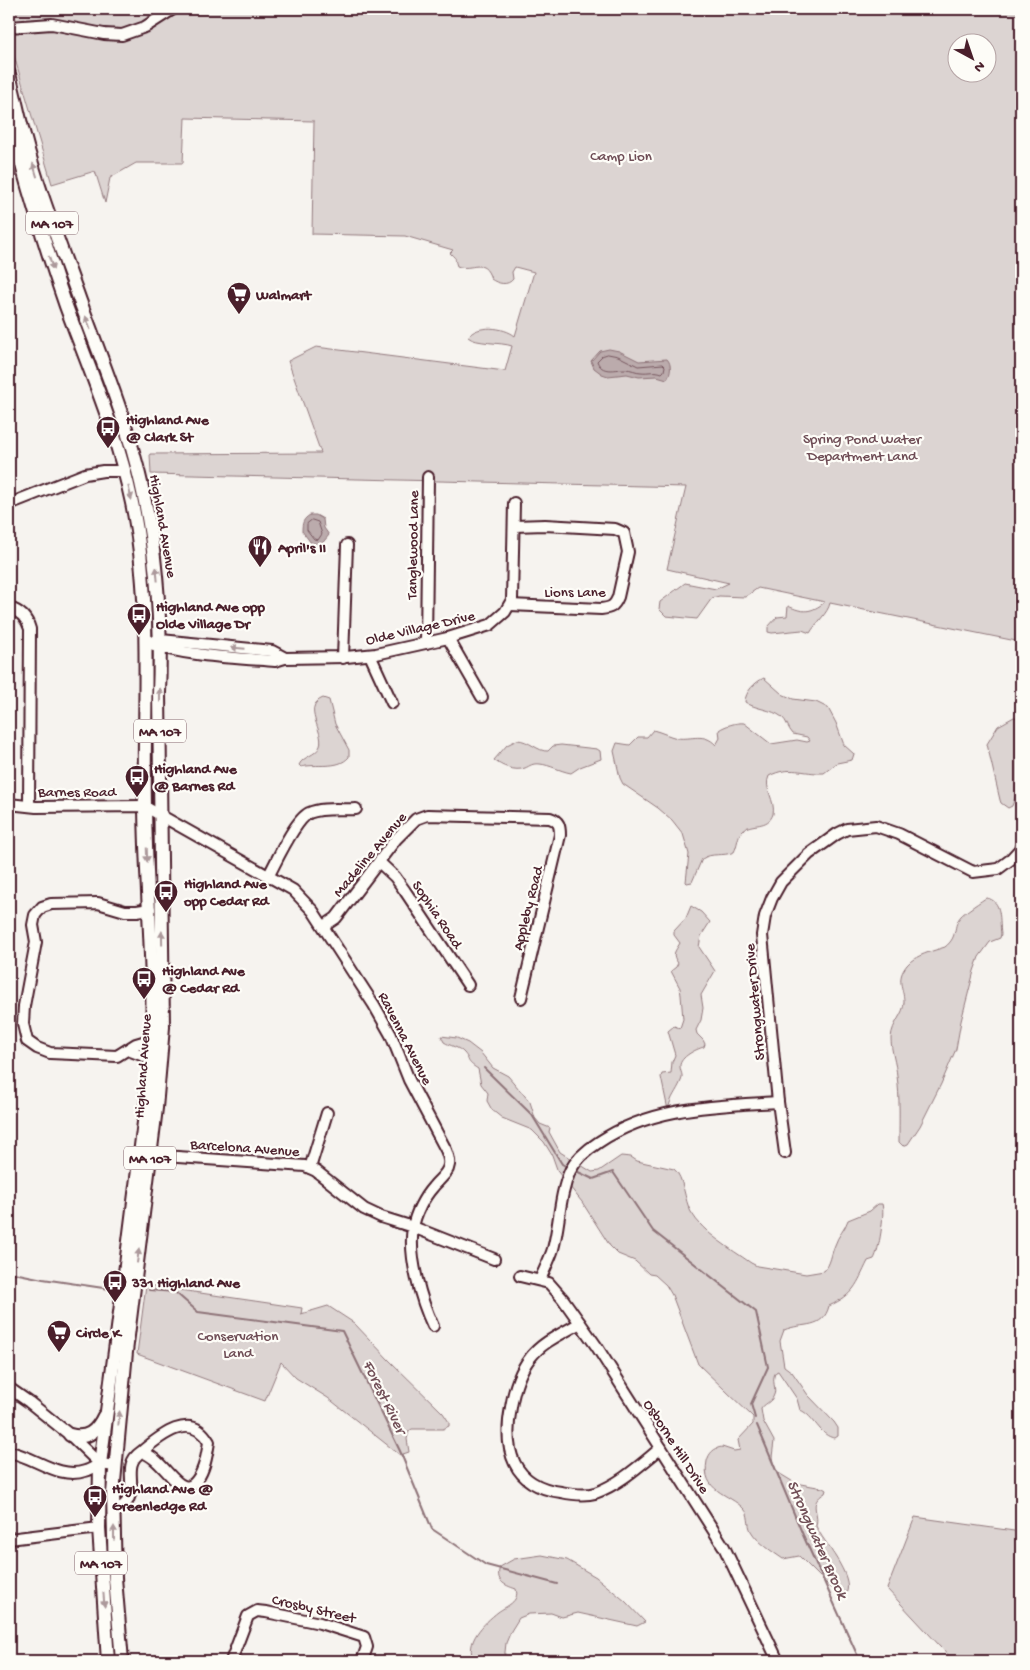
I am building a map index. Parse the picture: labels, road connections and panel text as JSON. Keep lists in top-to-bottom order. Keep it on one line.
{"streets":{"main road":["MA 107","Highland Avenue"],"street":["Tanglewood Lane","Lions Lane","Olde Village Drive","Barnes Road","Madeline Avenue","Appleby Road","Sophia Road","Strongwater Drive","Ravenna Avenue","Barcelona Avenue","Osborne Hill Drive","Crosby Street"]},"crossings":[["Highland Avenue","Olde Village Drive"],["Highland Avenue","Barnes Road"],["Highland Avenue","Ravenna Avenue"],["Highland Avenue","Barcelona Avenue"],["Tanglewood Lane","Olde Village Drive"],["Lions Lane","Olde Village Drive"],["Barnes Road","Ravenna Avenue"],["Madeline Avenue","Appleby Road"],["Madeline Avenue","Sophia Road"],["Madeline Avenue","Ravenna Avenue"],["Ravenna Avenue","Barcelona Avenue"]],"water":["Forest River","Strongwater Brook"],"parks":["Camp Lion","Spring Pond Water Department Land","Conservation Land"],"places":{"supermarket":["Walmart","Circle K"],"bus stop":["Highland Ave @ Clark St","Highland Ave opp Olde Village Dr","Highland Ave @ Barnes Rd","Highland Ave opp Cedar Rd","Highland Ave @ Cedar Rd","331 Highland Ave","Highland Ave @ Greenledge Rd"],"restaurant":["April's II"]},"north":"bottom right"}
